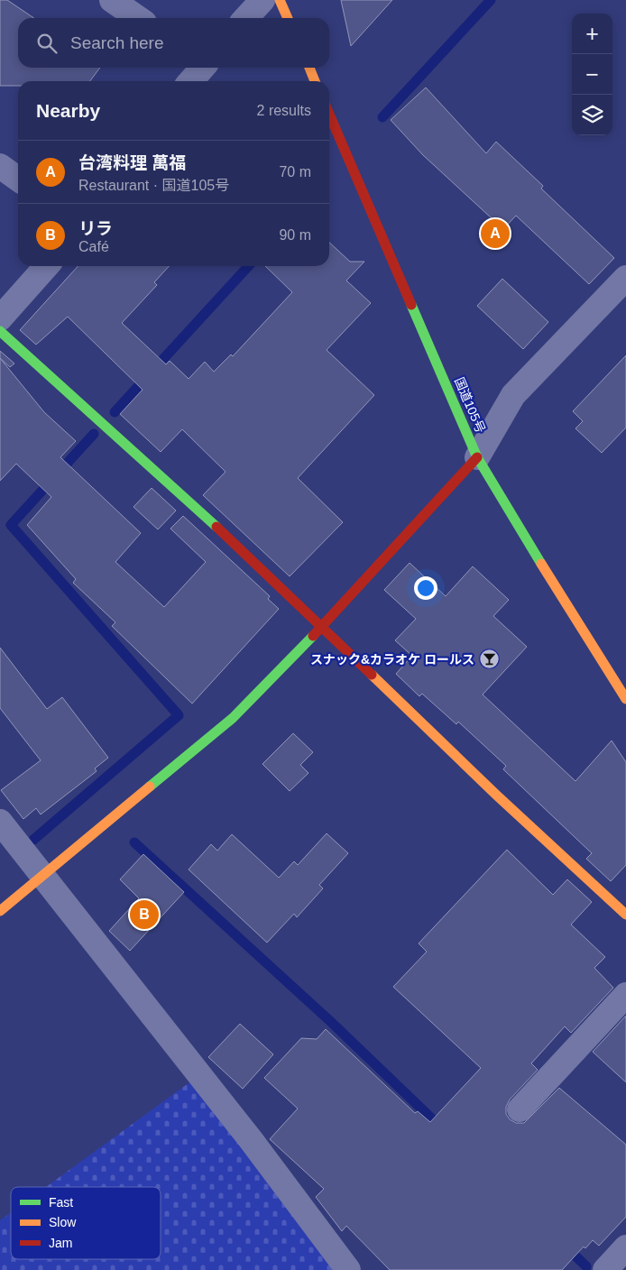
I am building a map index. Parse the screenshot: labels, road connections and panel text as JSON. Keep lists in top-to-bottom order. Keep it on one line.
{"streets":{"main road":["国道105号"]},"places":{"bar":["スナック&カラオケ ロールス"]},"legend":["Fast","Slow","Jam"],"page":{"map_buttons":["+","−"],"search":"Search here","heading":["Nearby","2 results"],"list":[{"mark":"A","name":"台湾料理 萬福","note":"Restaurant · 国道105号","value":"70 m"},{"mark":"B","name":"リラ","note":"Café","value":"90 m"}],"pins":["A","B"]}}
